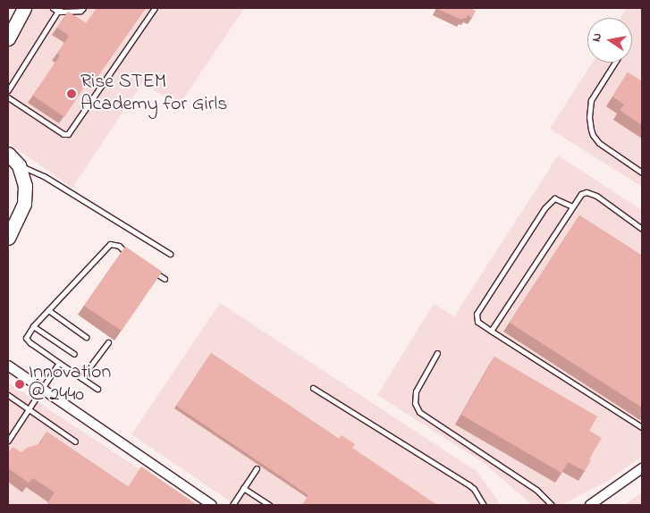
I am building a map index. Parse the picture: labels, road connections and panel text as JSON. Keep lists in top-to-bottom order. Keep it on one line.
{"places":["Rise STEM Academy for Girls","Innovation @ 2440"],"north":"left"}
